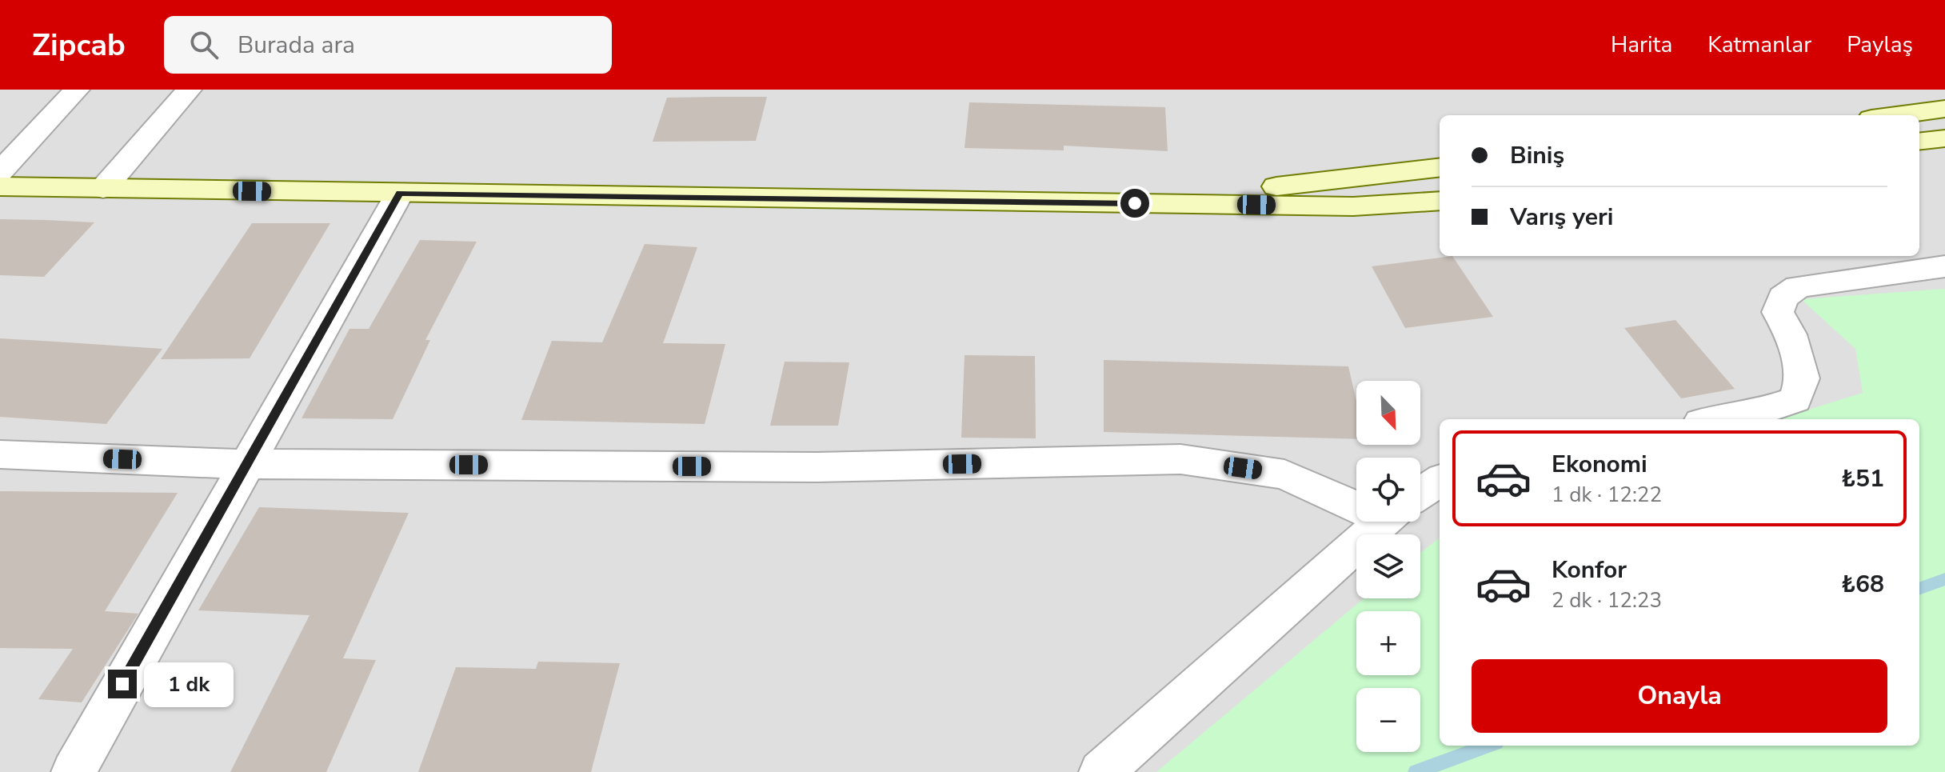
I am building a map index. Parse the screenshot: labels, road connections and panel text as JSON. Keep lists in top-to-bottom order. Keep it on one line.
{"north":"bottom right","page":{"header":"Zipcab","search":"Burada ara","nav":["Harita","Katmanlar","Paylaş"],"banner":["Biniş","Varış yeri"],"map_buttons":["+","−"],"list":[{"name":"Ekonomi","note":"1 dk · 12:22","value":"₺51"},{"name":"Konfor","note":"2 dk · 12:23","value":"₺68"}],"buttons":"Onayla","bubble":"1 dk"}}
